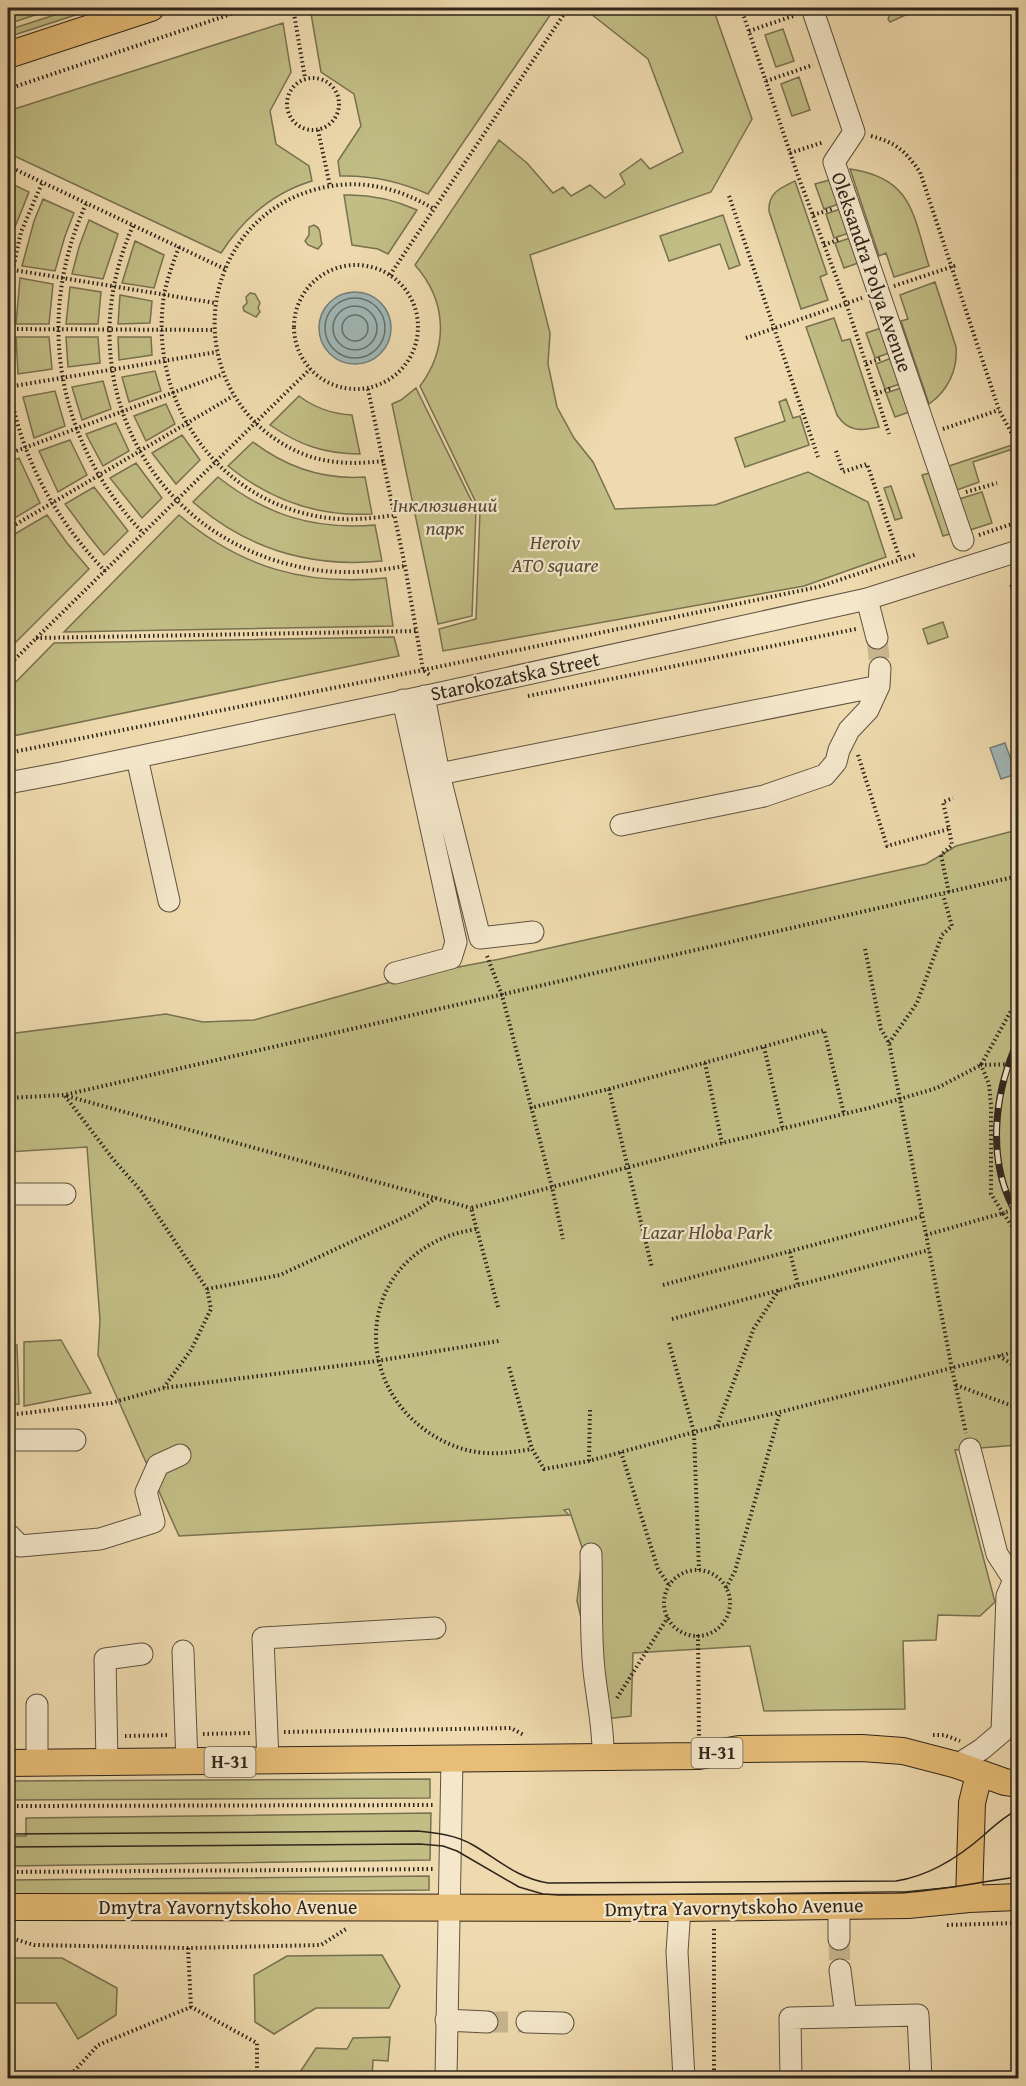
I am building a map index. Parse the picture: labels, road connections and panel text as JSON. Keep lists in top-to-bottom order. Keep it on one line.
{"streets":{"main road":["Н-31","Dmytra Yavornytskoho Avenue"],"street":["Oleksandra Polya Avenue","Starokozatska Street"]},"parks":["Інклюзивний парк","Heroiv ATO square","Lazar Hloba Park"]}
